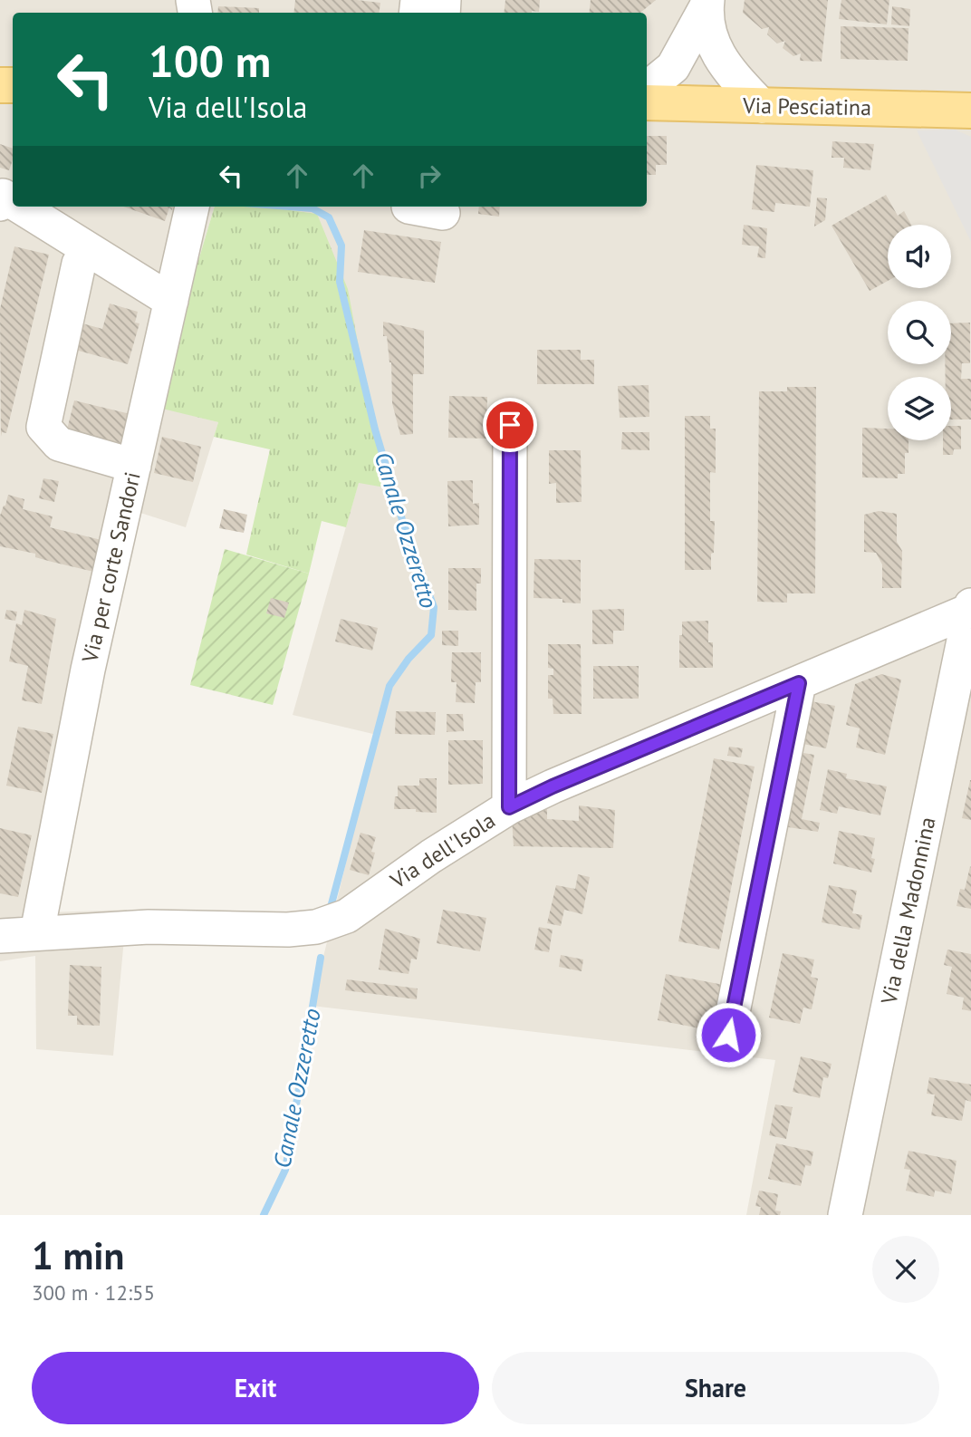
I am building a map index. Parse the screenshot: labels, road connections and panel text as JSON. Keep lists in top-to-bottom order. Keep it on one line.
{"streets":{"main road":["Via Pesciatina"],"street":["Via per corte Sandori","Via dell'Isola","Via della Madonnina"]},"crossings":[["Via per corte Sandori","Via dell'Isola"],["Via dell'Isola","Via della Madonnina"]],"water":["Canale Ozzeretto"],"page":{"turn":["100 m","Via dell'Isola"],"heading":["1 min","300 m · 12:55"],"buttons":["Exit","Share"]}}
